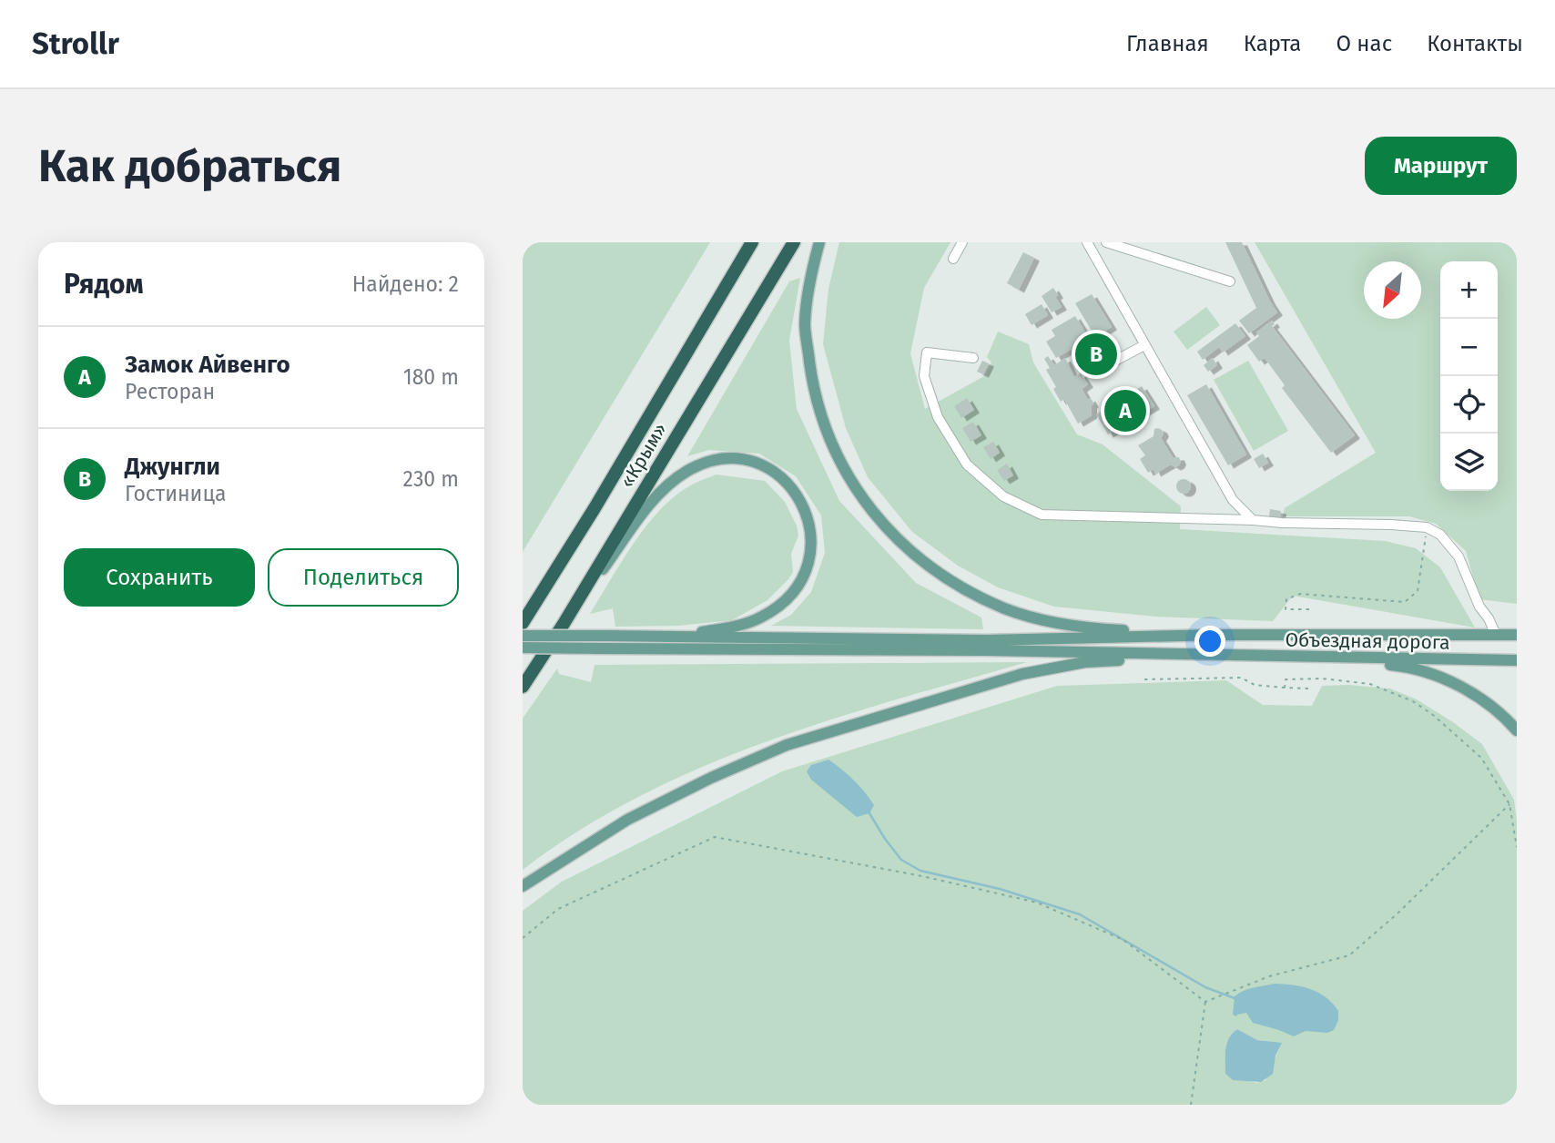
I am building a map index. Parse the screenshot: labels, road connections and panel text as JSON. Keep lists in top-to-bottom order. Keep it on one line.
{"streets":{"highway":["«Крым»"],"main road":["Объездная дорога"]},"north":"bottom left","page":{"header":"Strollr","nav":["Главная","Карта","О нас","Контакты"],"buttons":["Маршрут",["Сохранить","Поделиться"]],"title":"Как добраться","heading":["Рядом","Найдено: 2"],"map_buttons":["+","−"],"list":[{"mark":"A","name":"Замок Айвенго","note":"Ресторан","value":"180 m"},{"mark":"B","name":"Джунгли","note":"Гостиница","value":"230 m"}],"pins":["B","A"]}}
